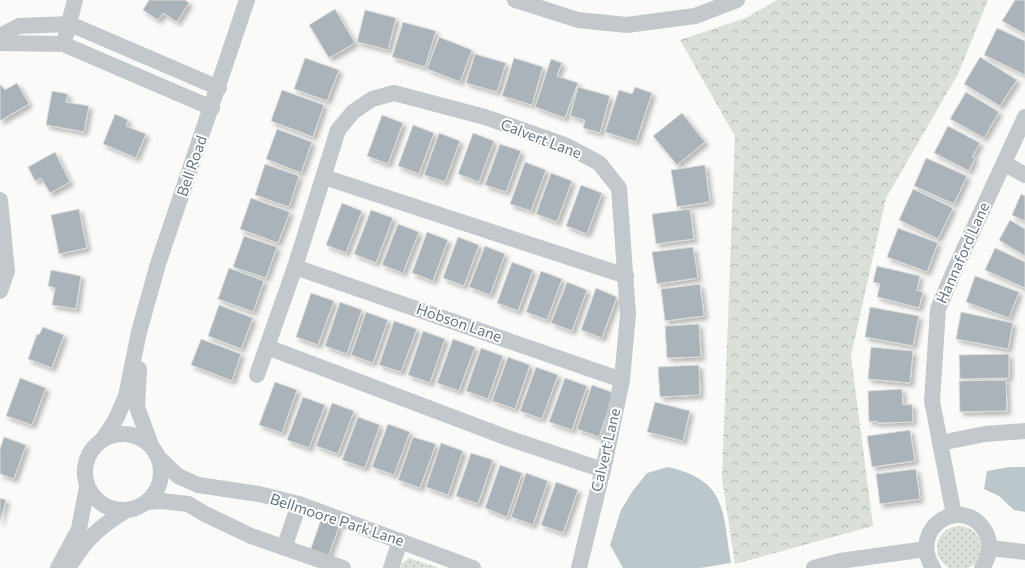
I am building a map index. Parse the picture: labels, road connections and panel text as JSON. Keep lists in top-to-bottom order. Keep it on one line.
{"streets":{"street":["Calvert Lane","Bell Road","Hannaford Lane","Hobson Lane","Bellmoore Park Lane"]},"crossings":[["Calvert Lane","Hobson Lane"],["Bell Road","Bellmoore Park Lane"]]}
